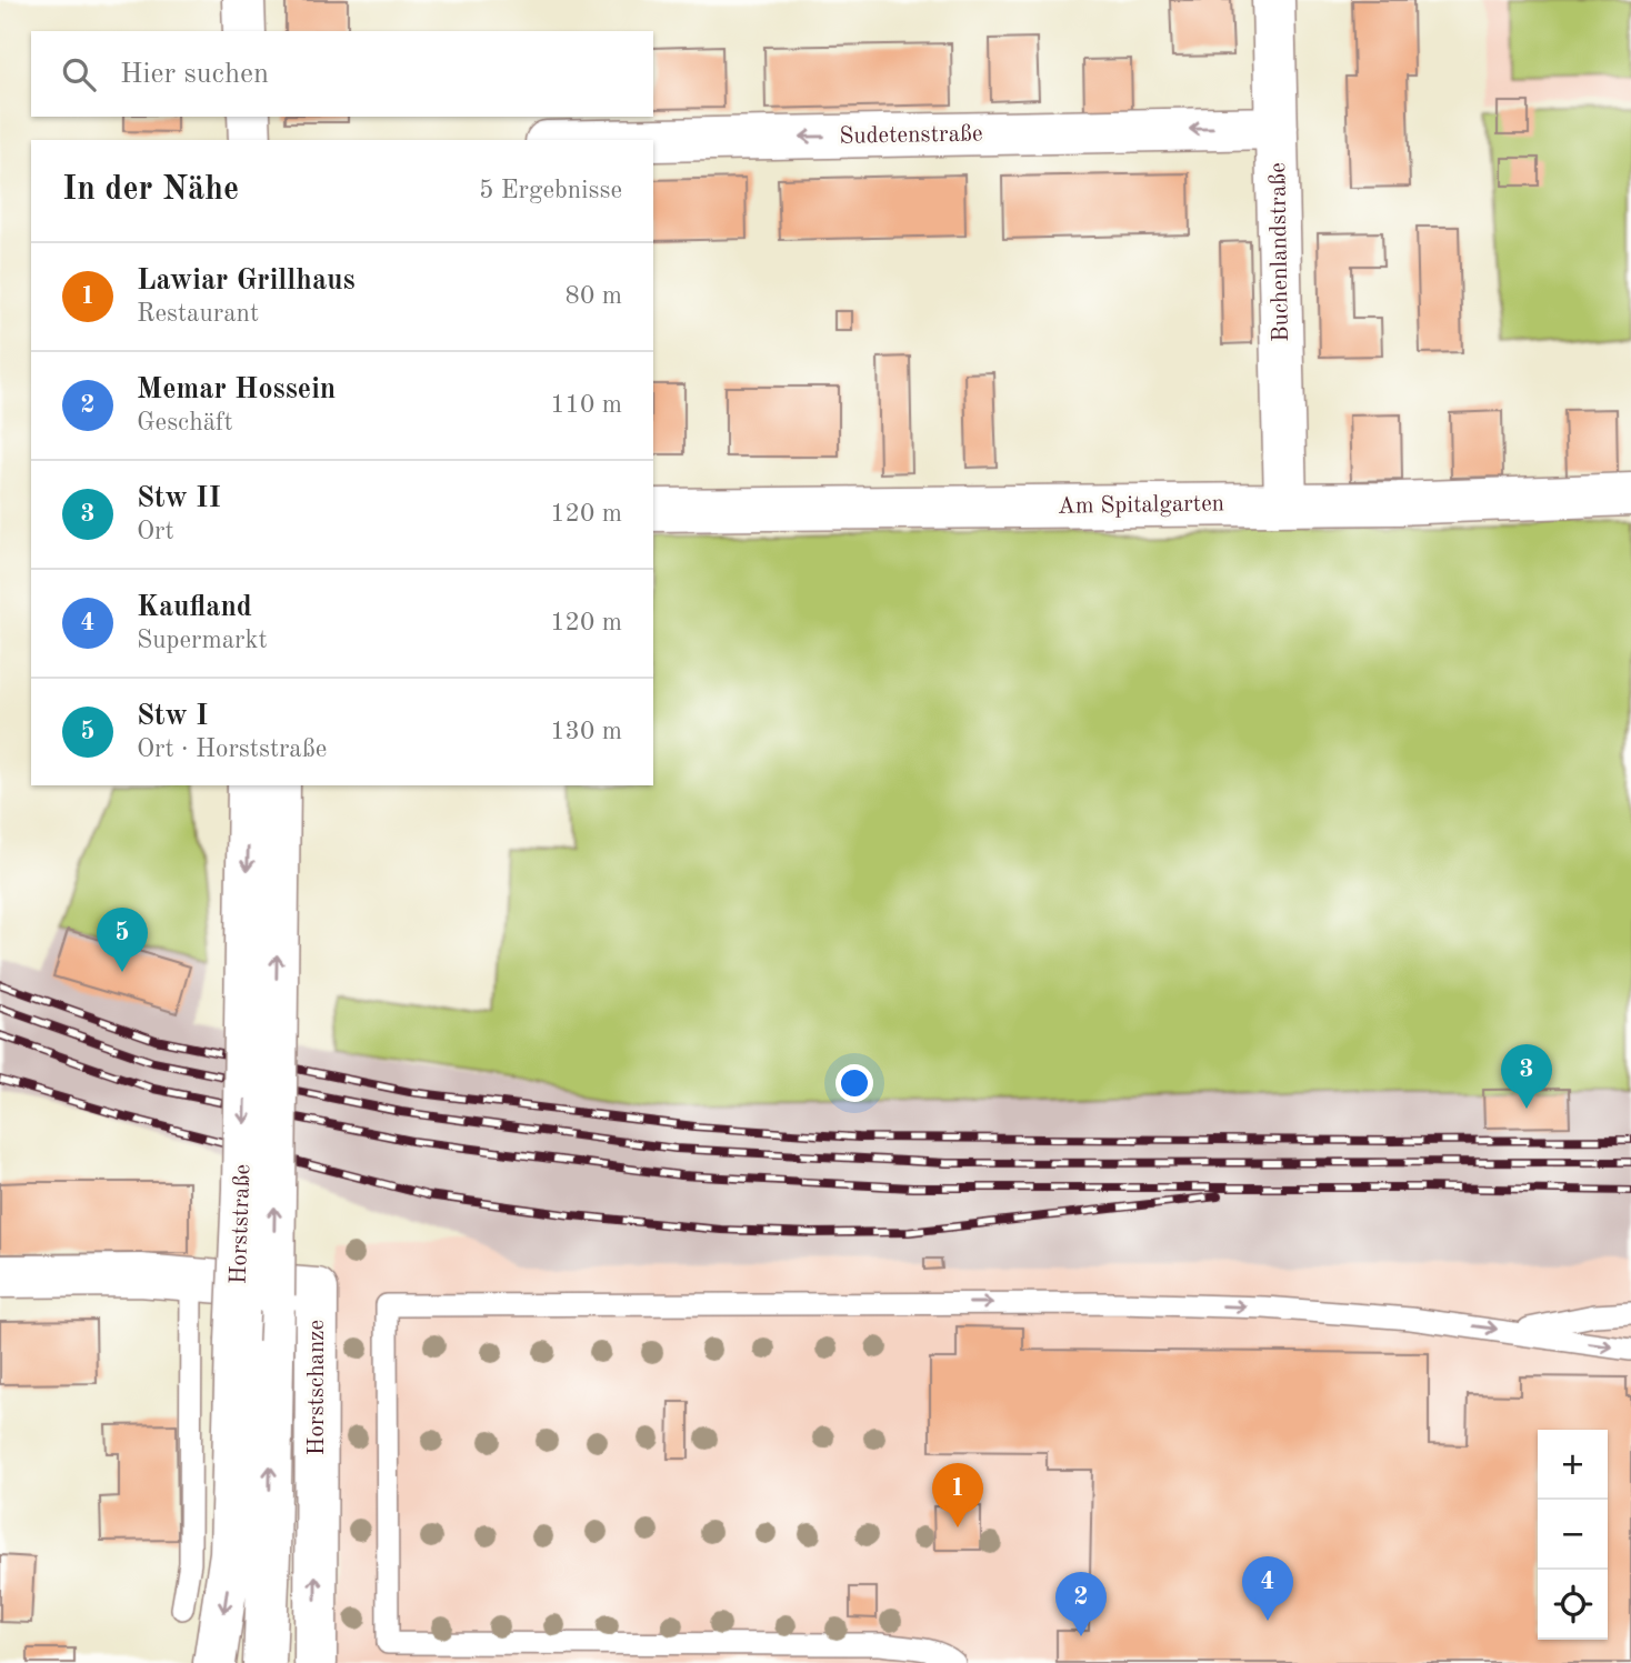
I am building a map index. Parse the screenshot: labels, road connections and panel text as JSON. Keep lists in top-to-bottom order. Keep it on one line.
{"streets":{"street":["Sudetenstraße","Buchenlandstraße","Am Spitalgarten","Horststraße","Horstschanze"]},"crossings":[["Sudetenstraße","Buchenlandstraße"],["Buchenlandstraße","Am Spitalgarten"]],"one_way":["Sudetenstraße","Horstschanze"],"page":{"search":"Hier suchen","heading":["In der Nähe","5 Ergebnisse"],"list":[{"mark":"1","name":"Lawiar Grillhaus","note":"Restaurant","value":"80 m"},{"mark":"2","name":"Memar Hossein","note":"Geschäft","value":"110 m"},{"mark":"3","name":"Stw II","note":"Ort","value":"120 m"},{"mark":"4","name":"Kaufland","note":"Supermarkt","value":"120 m"},{"mark":"5","name":"Stw I","note":"Ort · Horststraße","value":"130 m"}],"pins":["5","3","1","4","2"],"map_buttons":["+","−"]}}
